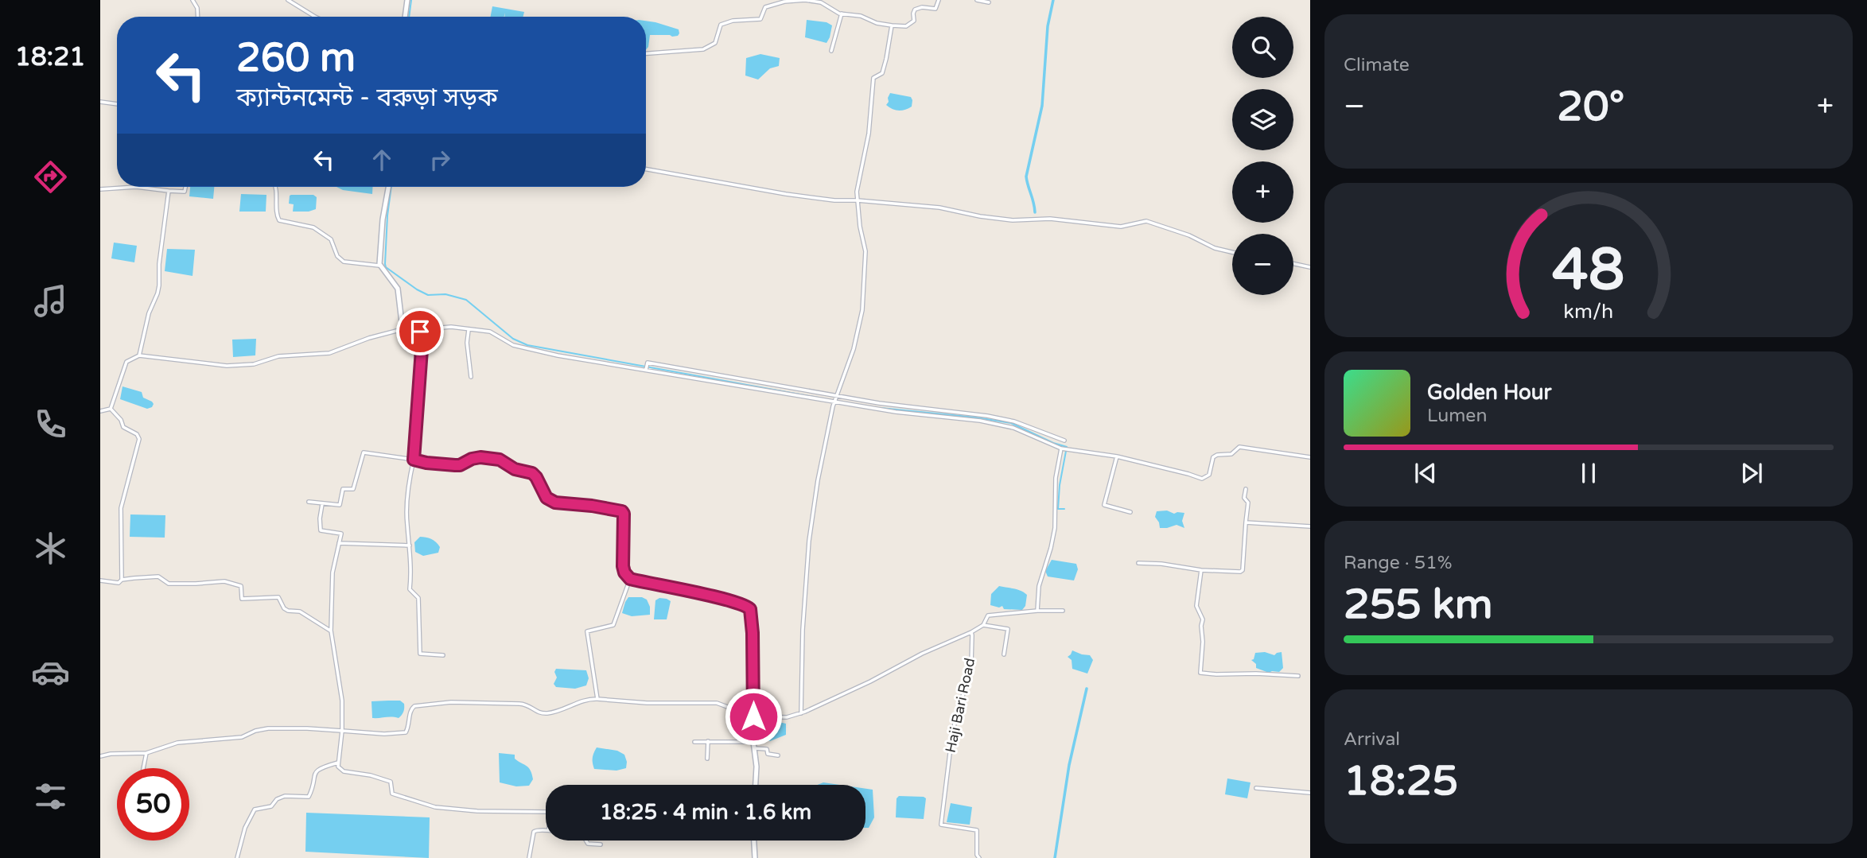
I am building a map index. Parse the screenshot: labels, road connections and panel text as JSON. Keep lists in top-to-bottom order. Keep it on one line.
{"streets":{"street":["Haji Bari Road"]},"page":{"tabs":"18:21","tile":["Climate",["Range · 51%","255 km"],["Arrival","18:25"]],"map_buttons":["+","−"],"turn":["260 m","ক্যান্টনমেন্ট - বরুড়া সড়ক"],"heat":["−","20°","+"],"song":["Golden Hour","Lumen"],"limit":"50","trip":"18:25 · 4 min · 1.6 km","gauge":["48","km/h"]}}
